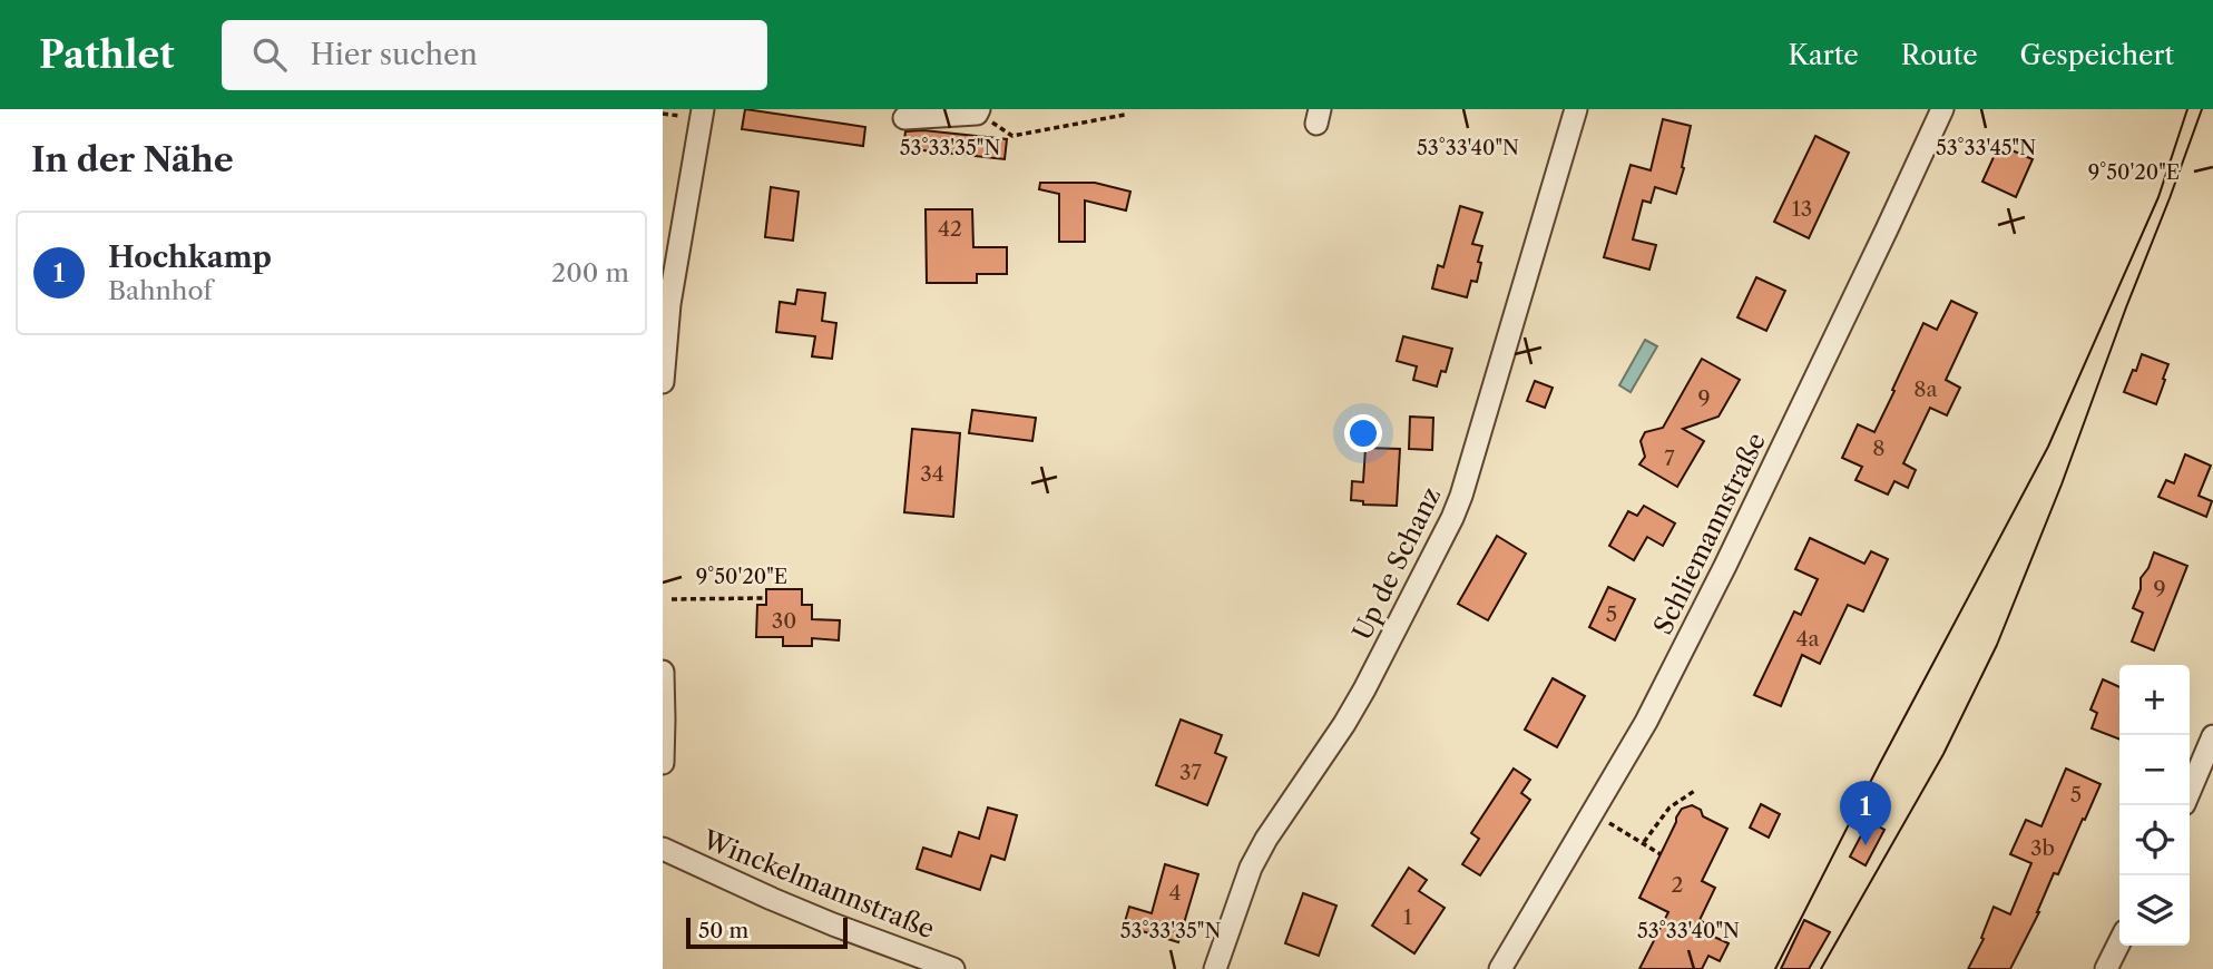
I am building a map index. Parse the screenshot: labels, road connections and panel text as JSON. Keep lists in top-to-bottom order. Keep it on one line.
{"streets":{"street":["Schliemannstraße","Up de Schanz","Winckelmannstraße"]},"house_numbers":["13","42","8a","9","8","7","34","9","5","30","4a","37","5","3b","2","4","1"],"scale_bar":"50 m","page":{"header":"Pathlet","search":"Hier suchen","nav":["Karte","Route","Gespeichert"],"heading":"In der Nähe","list":[{"mark":"1","name":"Hochkamp","note":"Bahnhof","value":"200 m"}],"map_buttons":["+","−"],"pins":"1","scale":"50 m"},"coordinates":["53°33'35\"N","53°33'40\"N","53°33'45\"N","9°50'20\"E"]}
